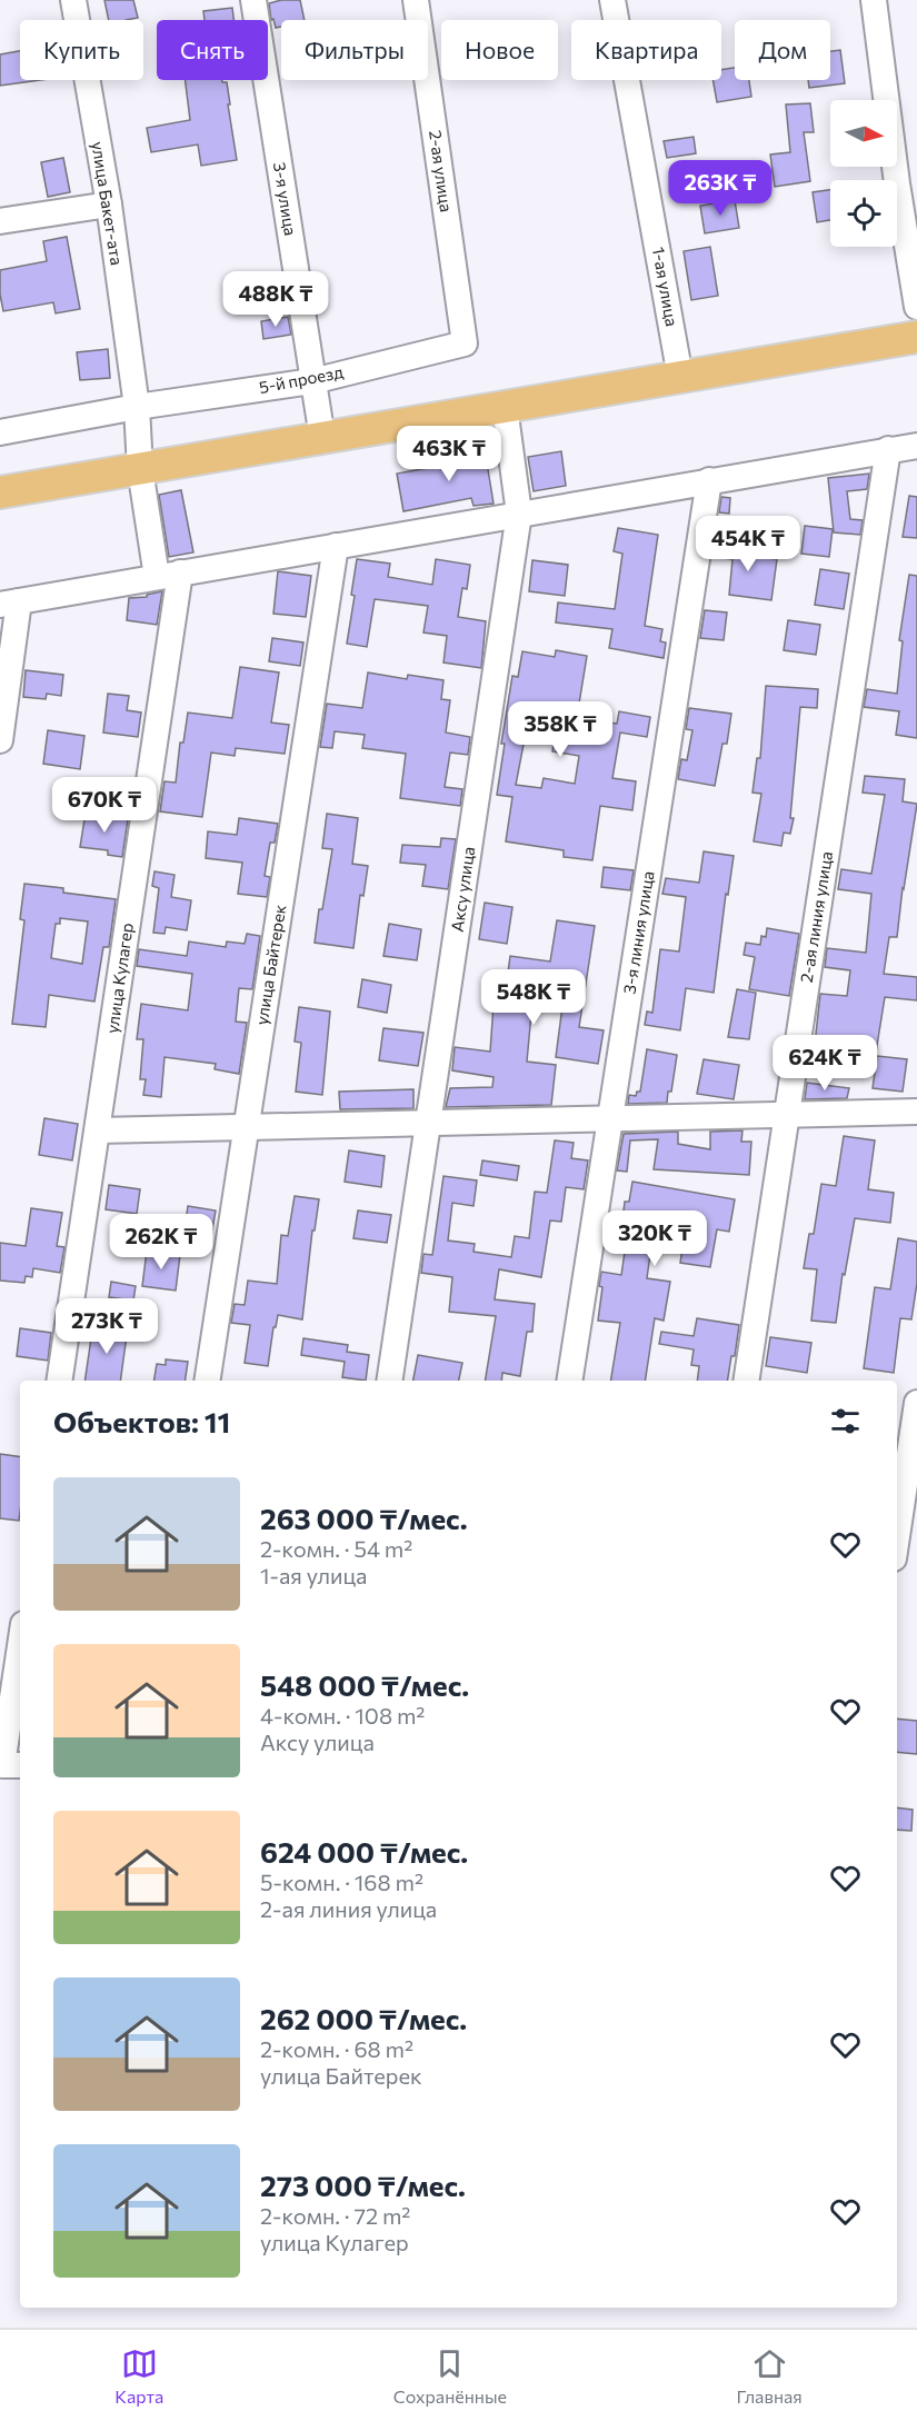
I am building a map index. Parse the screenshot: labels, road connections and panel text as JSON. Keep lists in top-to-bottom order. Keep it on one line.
{"streets":{"street":["2-ая улица","3-я улица","улица Бакет-ата","1-ая улица","5-й проезд","Аксу улица","2-ая линия улица","3-я линия улица","улица Байтерек","улица Кулагер"]},"crossings":[["2-ая улица","5-й проезд"],["3-я улица","5-й проезд"],["улица Бакет-ата","5-й проезд"],["улица Бакет-ата","улица Кулагер"]],"north":"right","page":{"chip":["Купить","Снять","Фильтры","Новое","Квартира","Дом"],"price":["263K ₸","488K ₸","463K ₸","454K ₸","358K ₸","670K ₸","548K ₸","624K ₸","320K ₸","262K ₸","273K ₸"],"heading":"Объектов: 11","list":[{"name":"263 000 ₸/мес.","note":"2-комн. · 54 m² · 1-ая улица"},{"name":"548 000 ₸/мес.","note":"4-комн. · 108 m² · Аксу улица"},{"name":"624 000 ₸/мес.","note":"5-комн. · 168 m² · 2-ая линия улица"},{"name":"262 000 ₸/мес.","note":"2-комн. · 68 m² · улица Байтерек"},{"name":"273 000 ₸/мес.","note":"2-комн. · 72 m² · улица Кулагер"}],"tabs":["Карта","Сохранённые","Главная"]}}
